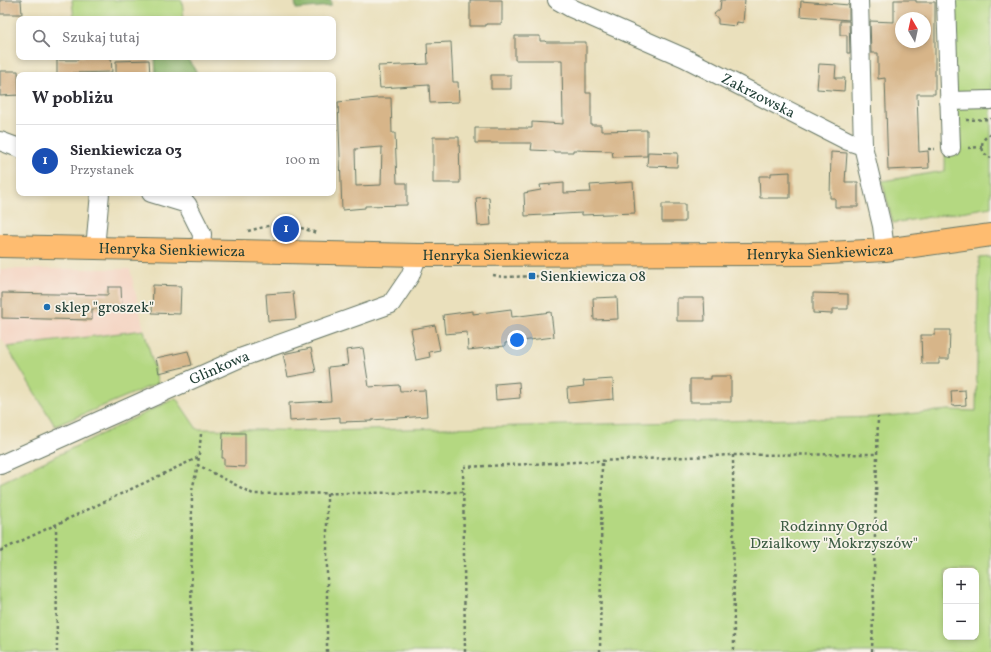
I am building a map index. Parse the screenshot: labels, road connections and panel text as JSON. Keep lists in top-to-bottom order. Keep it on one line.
{"streets":{"main road":["Henryka Sienkiewicza"],"street":["Zakrzowska","Glinkowa"]},"crossings":[["Henryka Sienkiewicza","Glinkowa"]],"parks":["Rodzinny Ogród Dzialkowy \"Mokrzyszów\""],"places":{"transit":["Sienkiewicza 08"],"other":["sklep \"groszek\""]},"north":"top","page":{"search":"Szukaj tutaj","heading":"W pobliżu","list":[{"mark":"1","name":"Sienkiewicza 03","note":"Przystanek","value":"100 m"}],"pins":"1","map_buttons":["+","−"]}}
